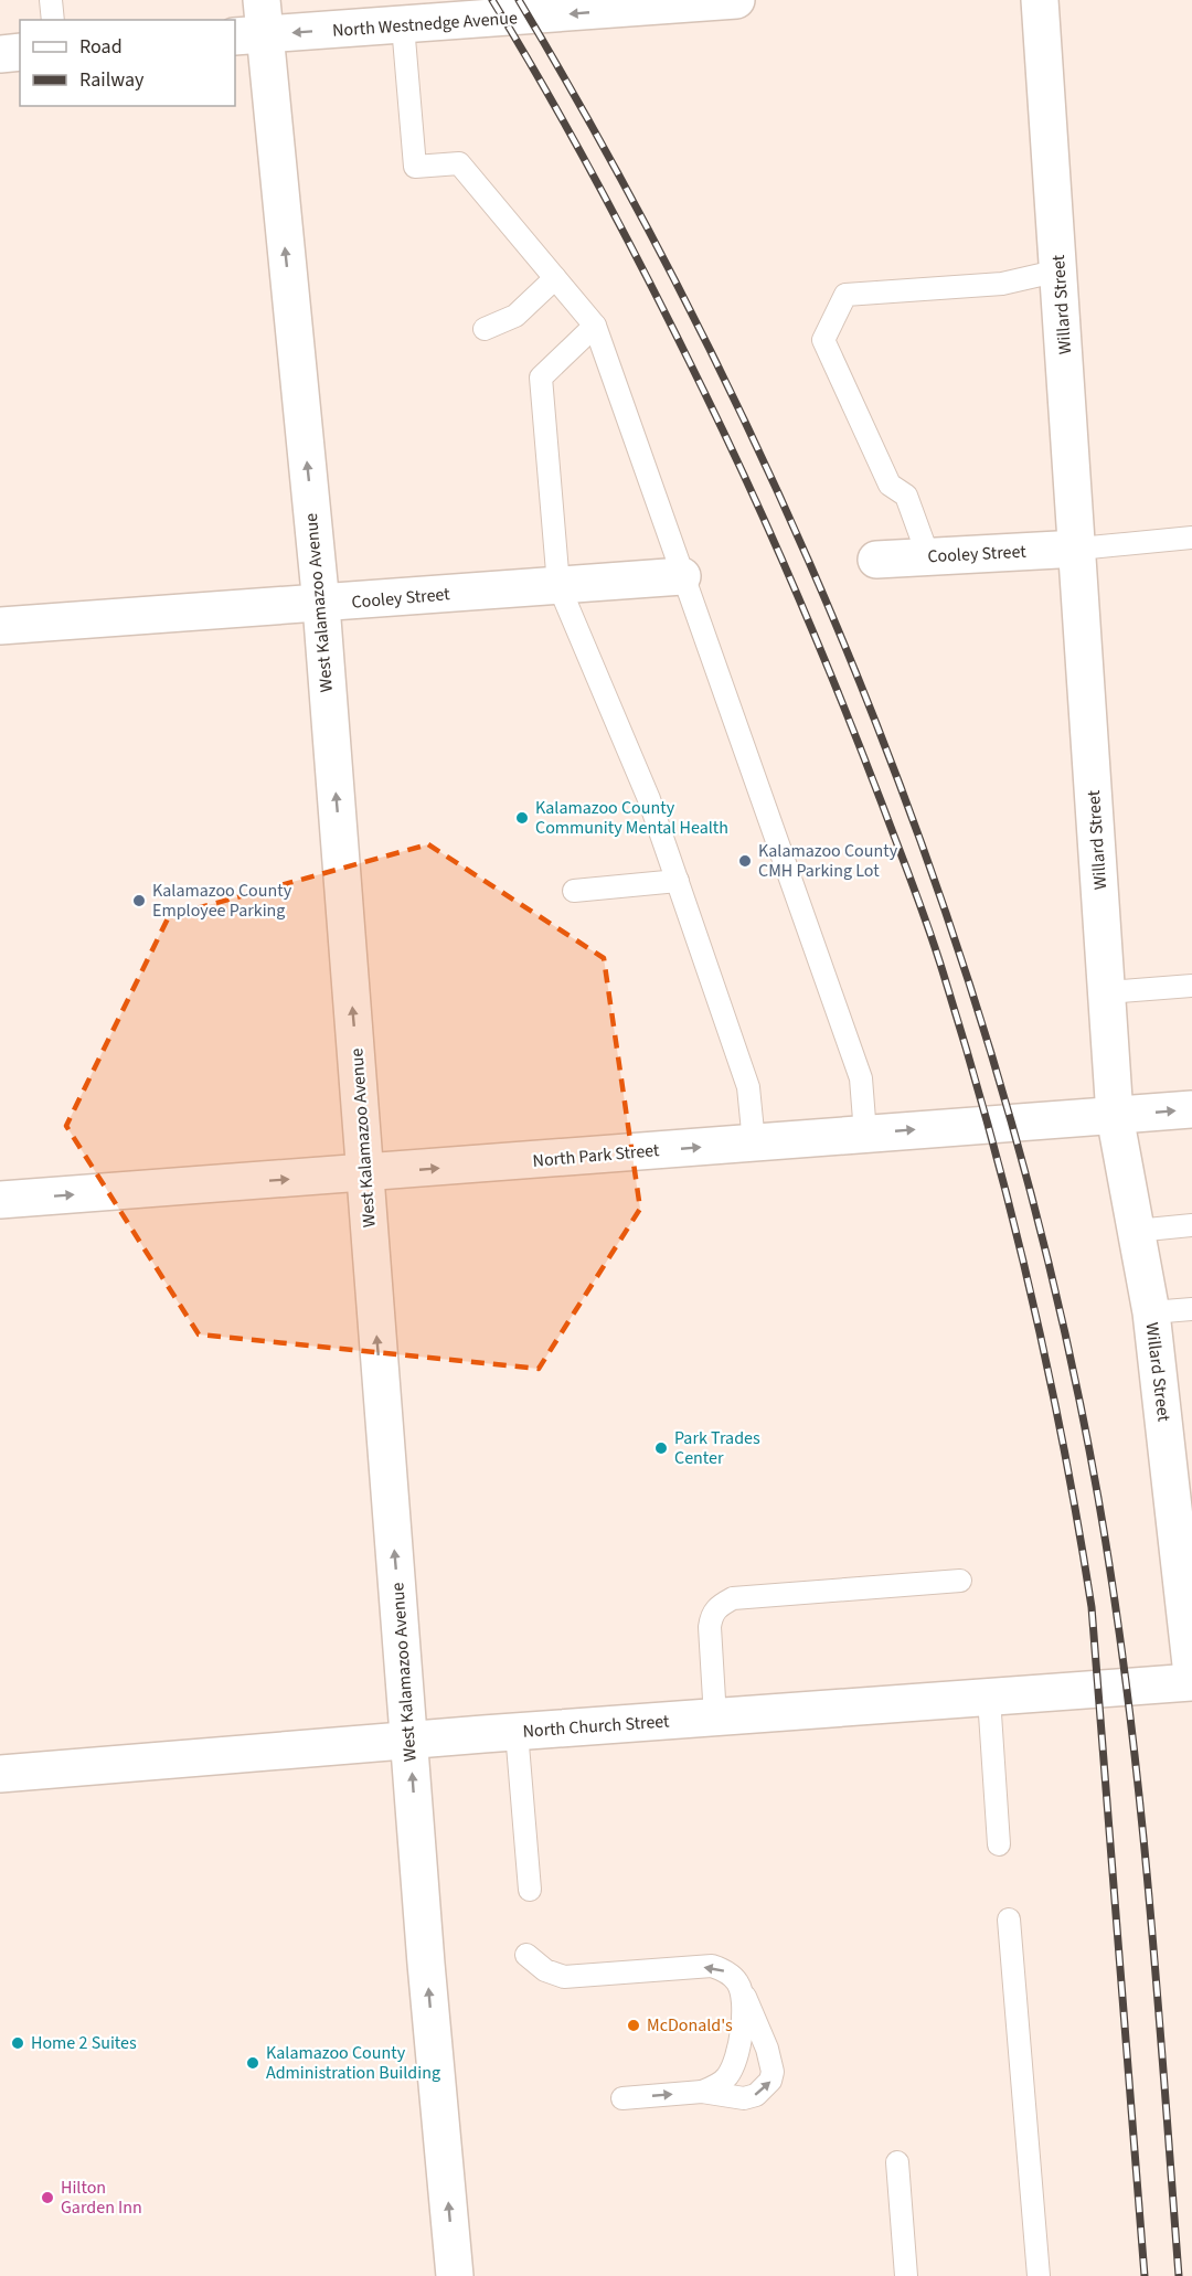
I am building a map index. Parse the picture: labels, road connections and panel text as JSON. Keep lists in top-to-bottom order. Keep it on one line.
{"streets":{"main road":["North Westnedge Avenue","Willard Street","Cooley Street","West Kalamazoo Avenue","North Park Street","North Church Street"]},"crossings":[["North Westnedge Avenue","West Kalamazoo Avenue"],["Willard Street","Cooley Street"],["Willard Street","North Park Street"],["Cooley Street","West Kalamazoo Avenue"],["West Kalamazoo Avenue","North Park Street"],["West Kalamazoo Avenue","North Church Street"]],"one_way":["North Westnedge Avenue","West Kalamazoo Avenue","North Park Street"],"places":["Kalamazoo County Community Mental Health","Kalamazoo County CMH Parking Lot","Kalamazoo County Employee Parking","Park Trades Center","McDonald's","Home 2 Suites","Kalamazoo County Administration Building","Hilton Garden Inn"],"legend":["Road","Railway"]}
